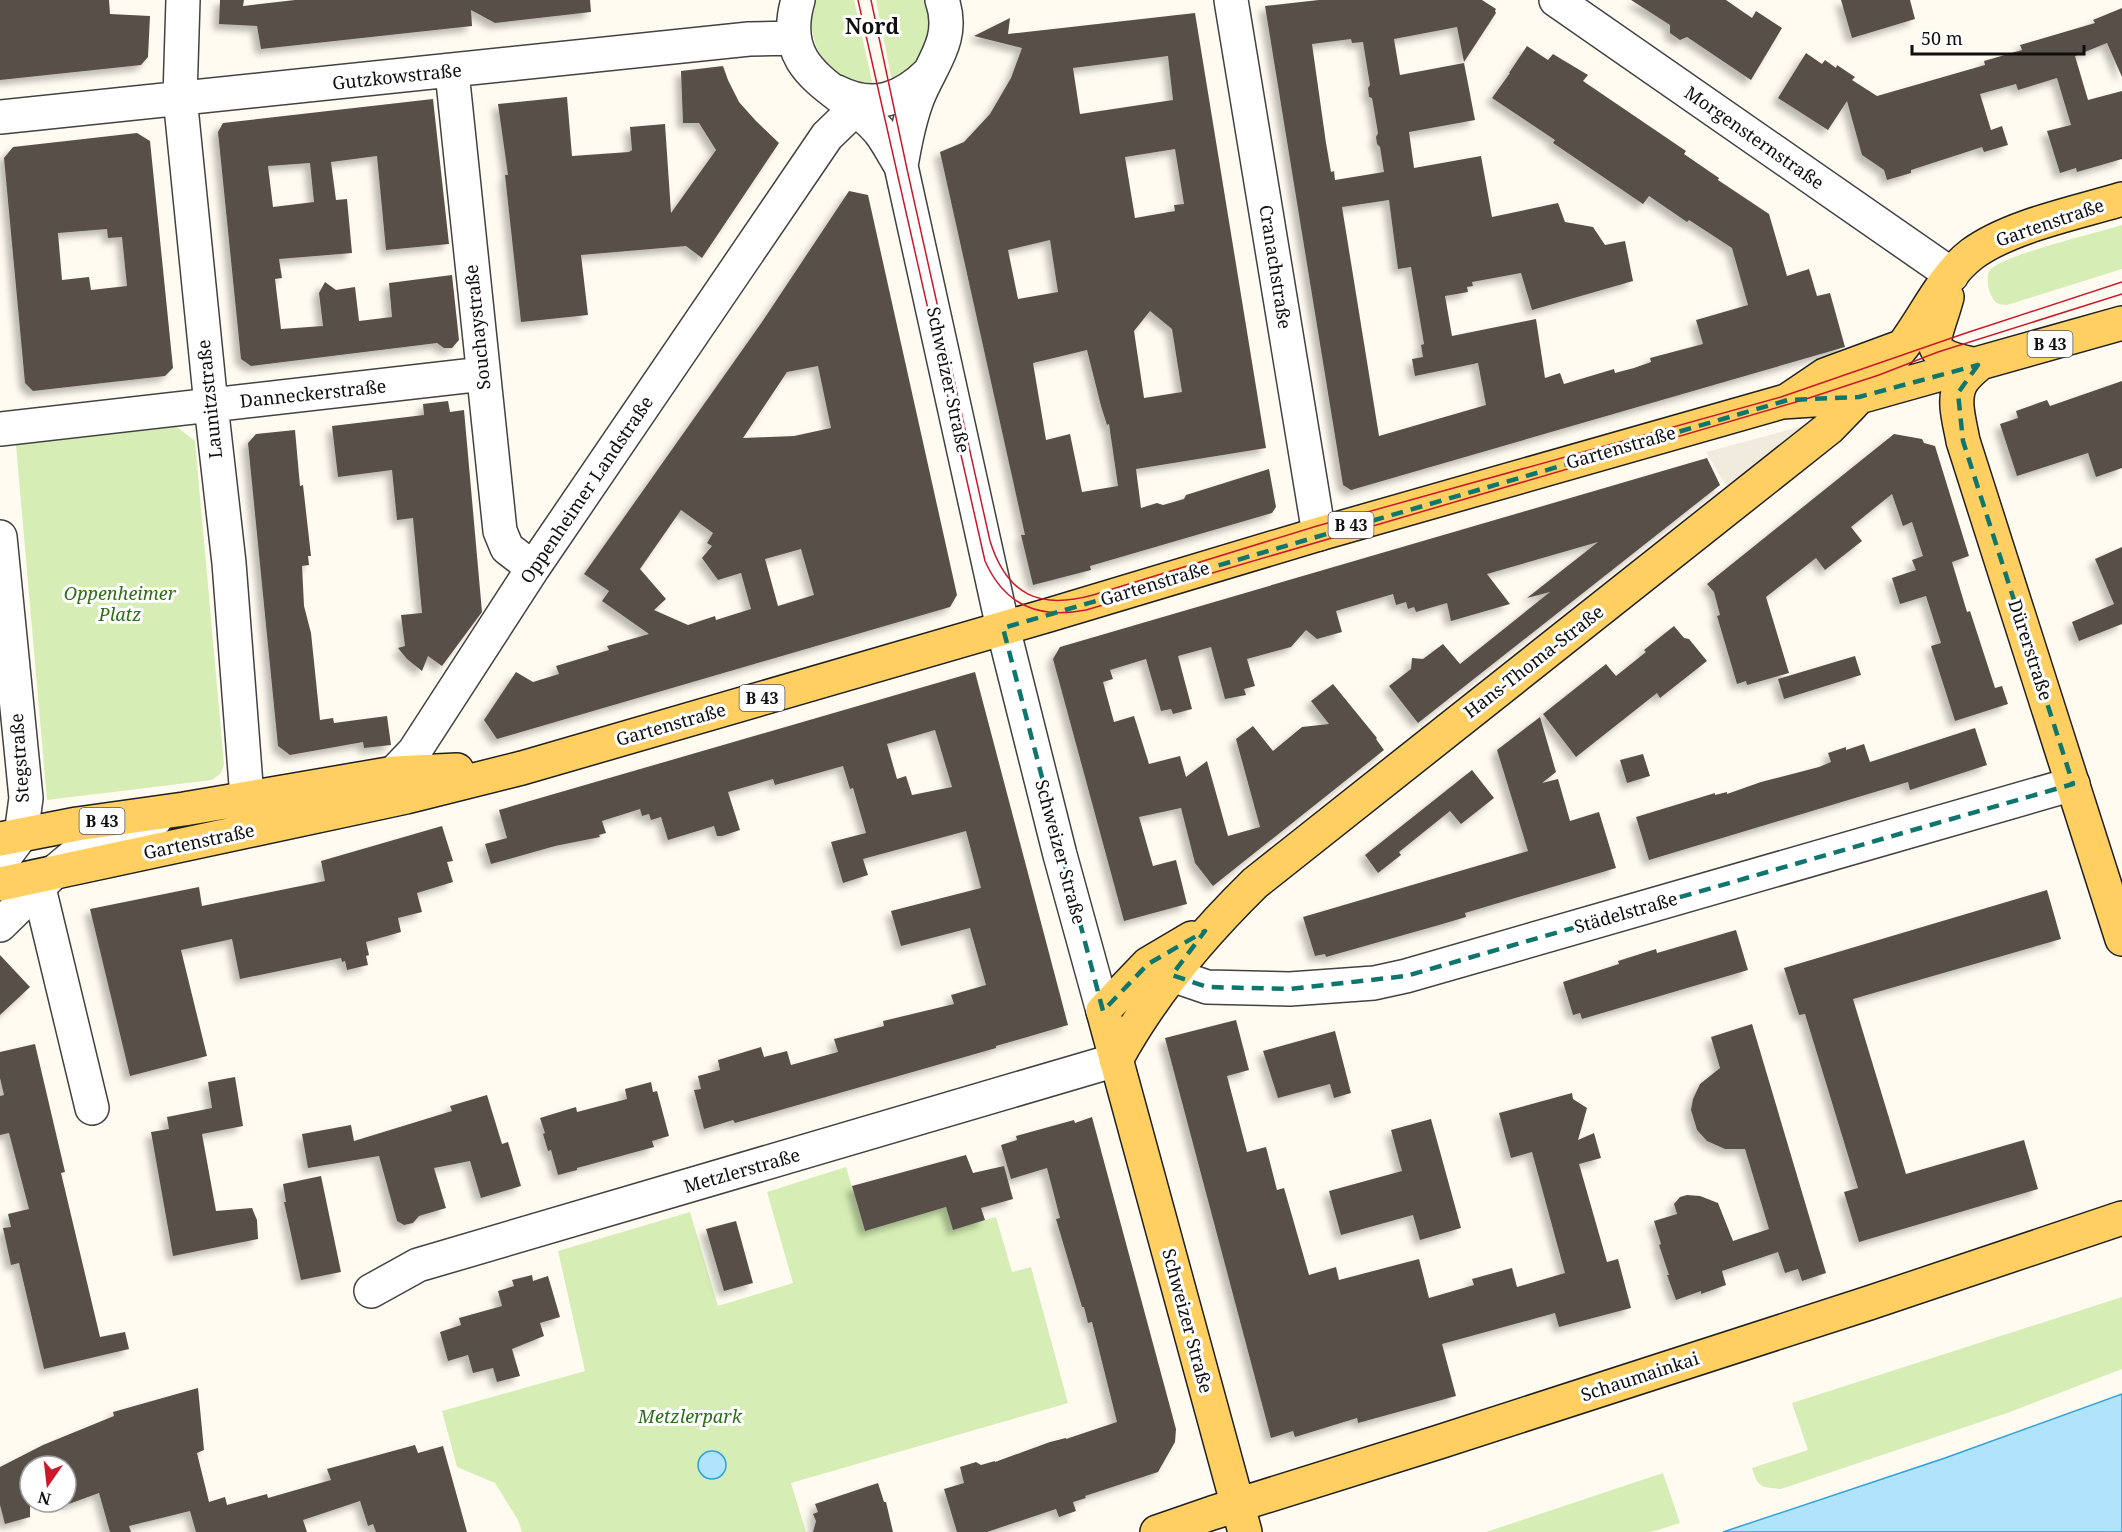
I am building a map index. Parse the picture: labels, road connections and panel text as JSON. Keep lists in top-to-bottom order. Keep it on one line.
{"streets":{"main road":["Gartenstraße","B 43","Schweizer Straße","Dürerstraße","Hans-Thoma-Straße","Schaumainkai"],"street":["Gutzkowstraße","Morgensternstraße","Cranachstraße","Souchaystraße","Danneckerstraße","Launitzstraße","Oppenheimer Landstraße","Stegstraße","Städelstraße","Metzlerstraße"]},"crossings":[["Gutzkowstraße","Souchaystraße"],["Gutzkowstraße","Launitzstraße"],["Morgensternstraße","Gartenstraße"],["Gartenstraße","Cranachstraße"],["Gartenstraße","Schweizer Straße"],["Gartenstraße","Launitzstraße"],["Gartenstraße","Oppenheimer Landstraße"],["Gartenstraße","Dürerstraße"],["Gartenstraße","Hans-Thoma-Straße"],["Gartenstraße","Stegstraße"],["Souchaystraße","Danneckerstraße"],["Souchaystraße","Oppenheimer Landstraße"],["Schweizer Straße","Hans-Thoma-Straße"],["Schweizer Straße","Metzlerstraße"],["Schweizer Straße","Schaumainkai"],["Danneckerstraße","Launitzstraße"],["Dürerstraße","Städelstraße"],["Hans-Thoma-Straße","Städelstraße"],["Hans-Thoma-Straße","Metzlerstraße"]],"districts":["Nord"],"parks":["Oppenheimer Platz","Metzlerpark"],"scale_bar":"50 m","north":"bottom"}
